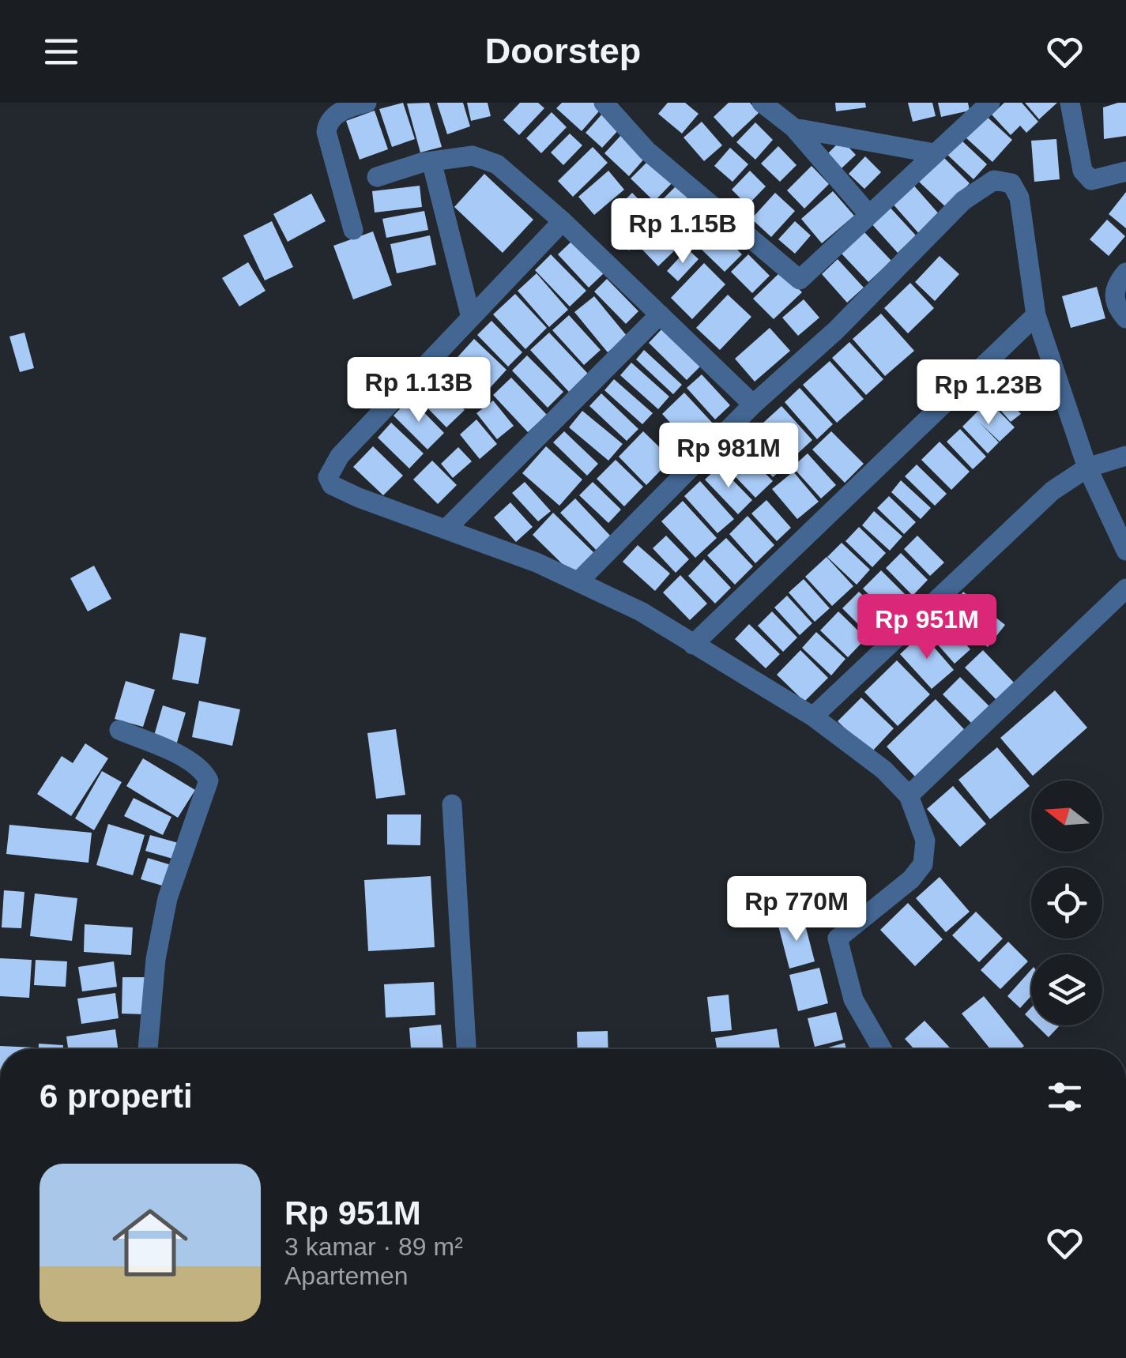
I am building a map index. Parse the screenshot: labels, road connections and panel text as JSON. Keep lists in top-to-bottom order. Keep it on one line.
{"north":"left","page":{"header":"Doorstep","price":["Rp 1.15B","Rp 1.13B","Rp 1.23B","Rp 981M","Rp 951M","Rp 770M"],"heading":"6 properti","list":[{"name":"Rp 951M","note":"3 kamar · 89 m² · Apartemen"}]}}
